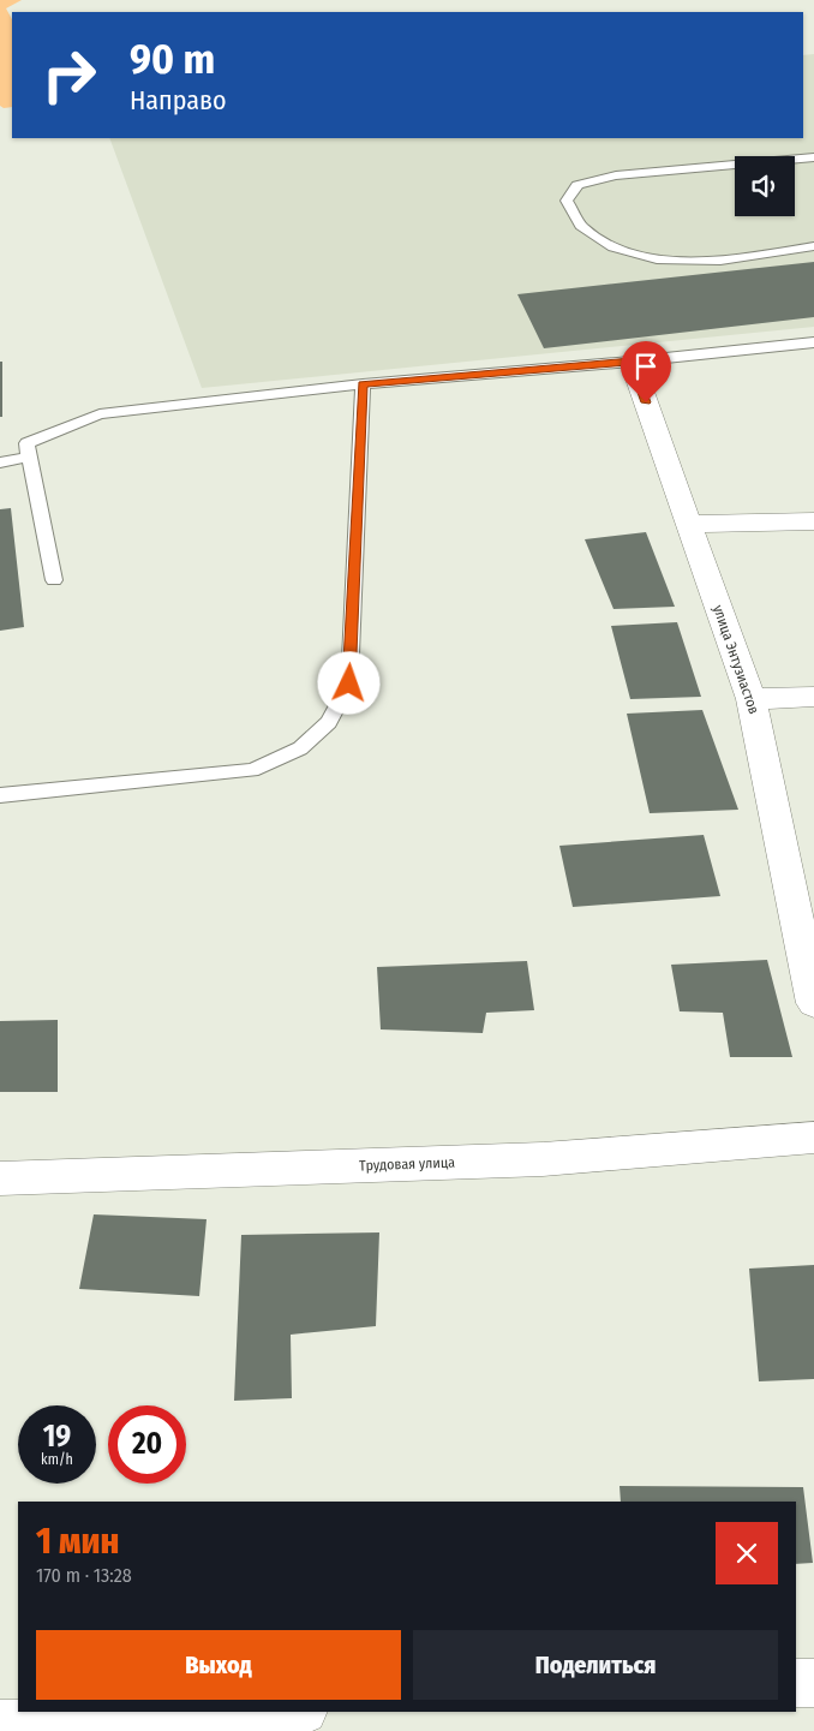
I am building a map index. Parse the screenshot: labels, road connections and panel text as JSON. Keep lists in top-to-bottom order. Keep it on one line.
{"streets":{"street":["улица Энтузиастов","Трудовая улица"]},"page":{"turn":["90 m","Направо"],"speed":"19 km/h","limit":"20","heading":["1 мин","170 m · 13:28"],"buttons":["Выход","Поделиться"]}}
